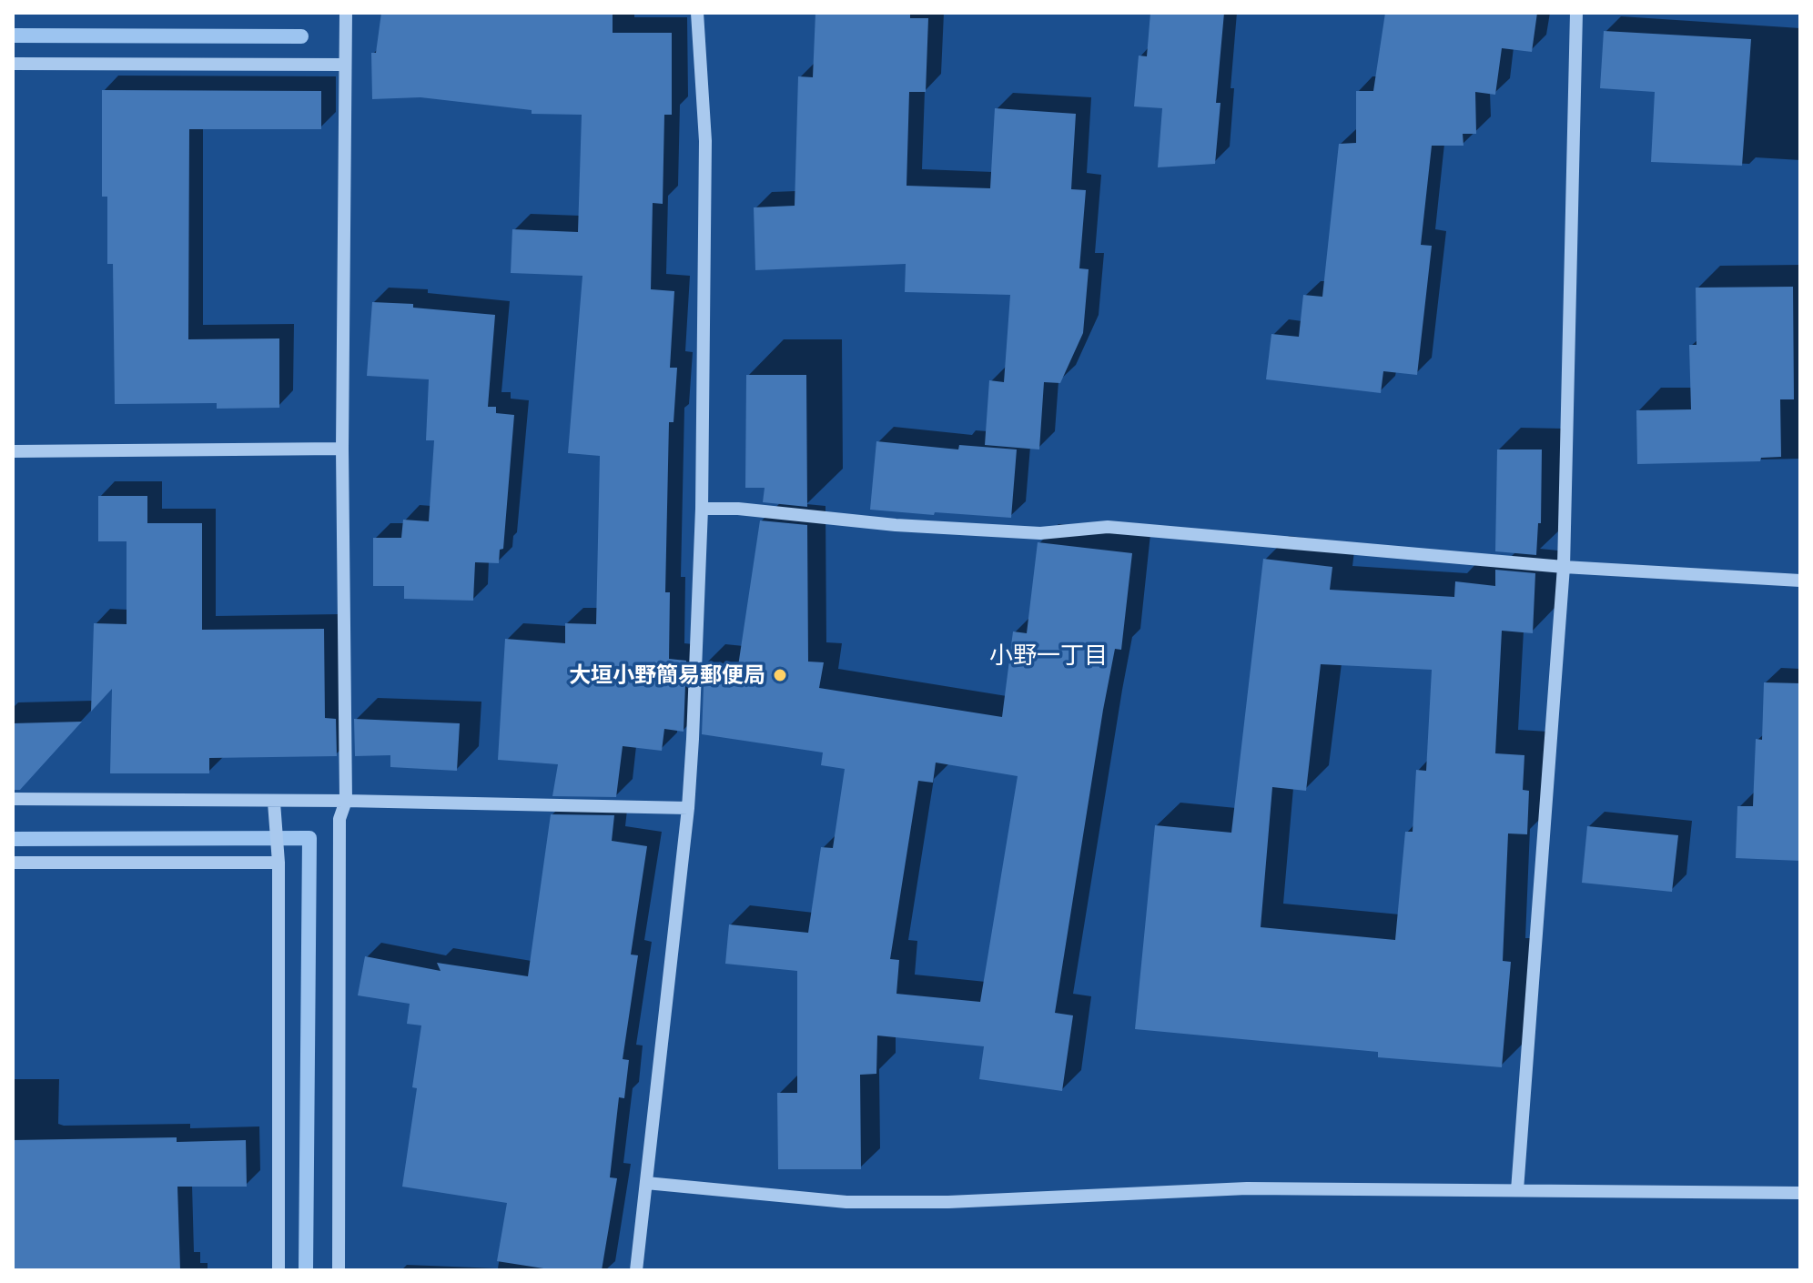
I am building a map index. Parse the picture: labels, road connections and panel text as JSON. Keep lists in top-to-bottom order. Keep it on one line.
{"districts":["小野一丁目"],"places":["大垣小野簡易郵便局"]}
